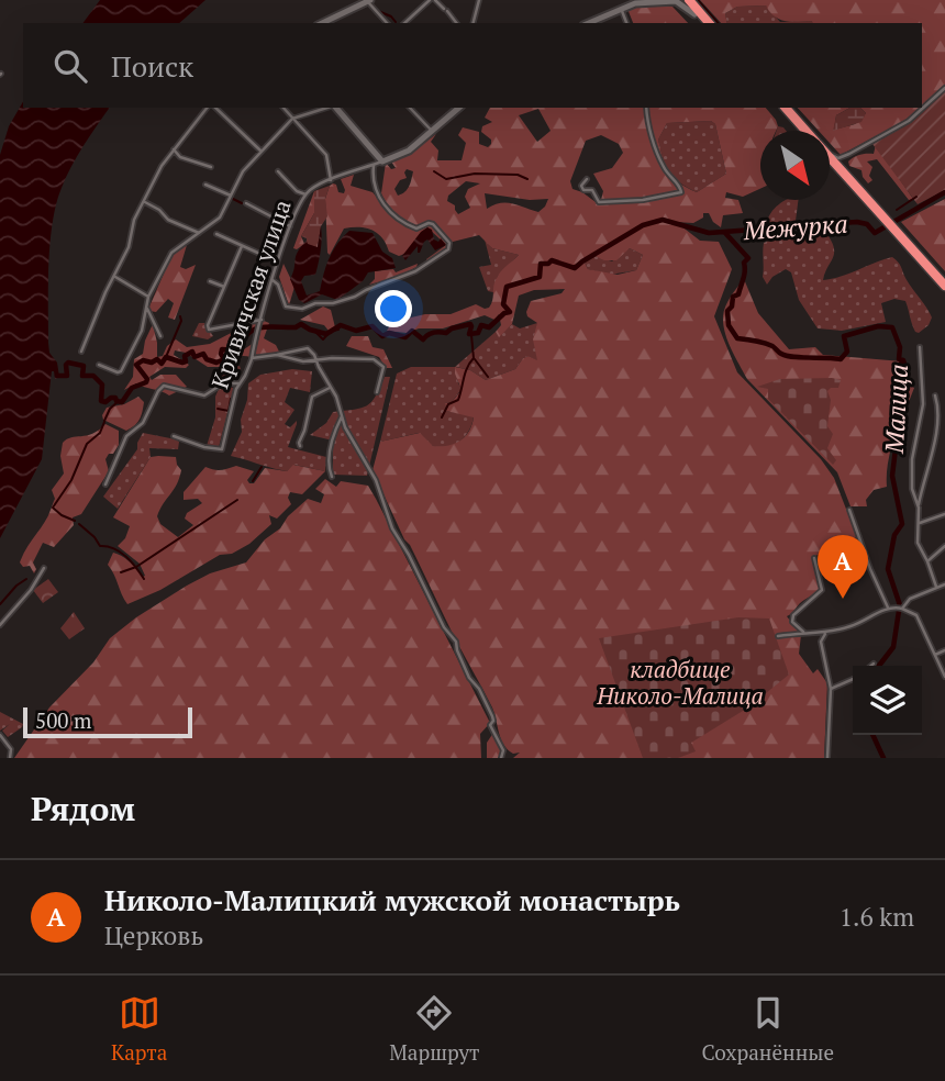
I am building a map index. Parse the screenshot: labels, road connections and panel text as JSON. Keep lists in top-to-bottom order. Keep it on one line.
{"streets":{"street":["Кривичская улица"]},"water":["Межурка","Малица"],"parks":["кладбище Николо-Малица"],"scale_bar":"500 m","north":"bottom right","page":{"search":"Поиск","pins":"A","scale":"500 m","heading":"Рядом","list":[{"mark":"A","name":"Николо-Малицкий мужской монастырь","note":"Церковь","value":"1.6 km"}],"nav":["Карта","Маршрут","Сохранённые"]}}
